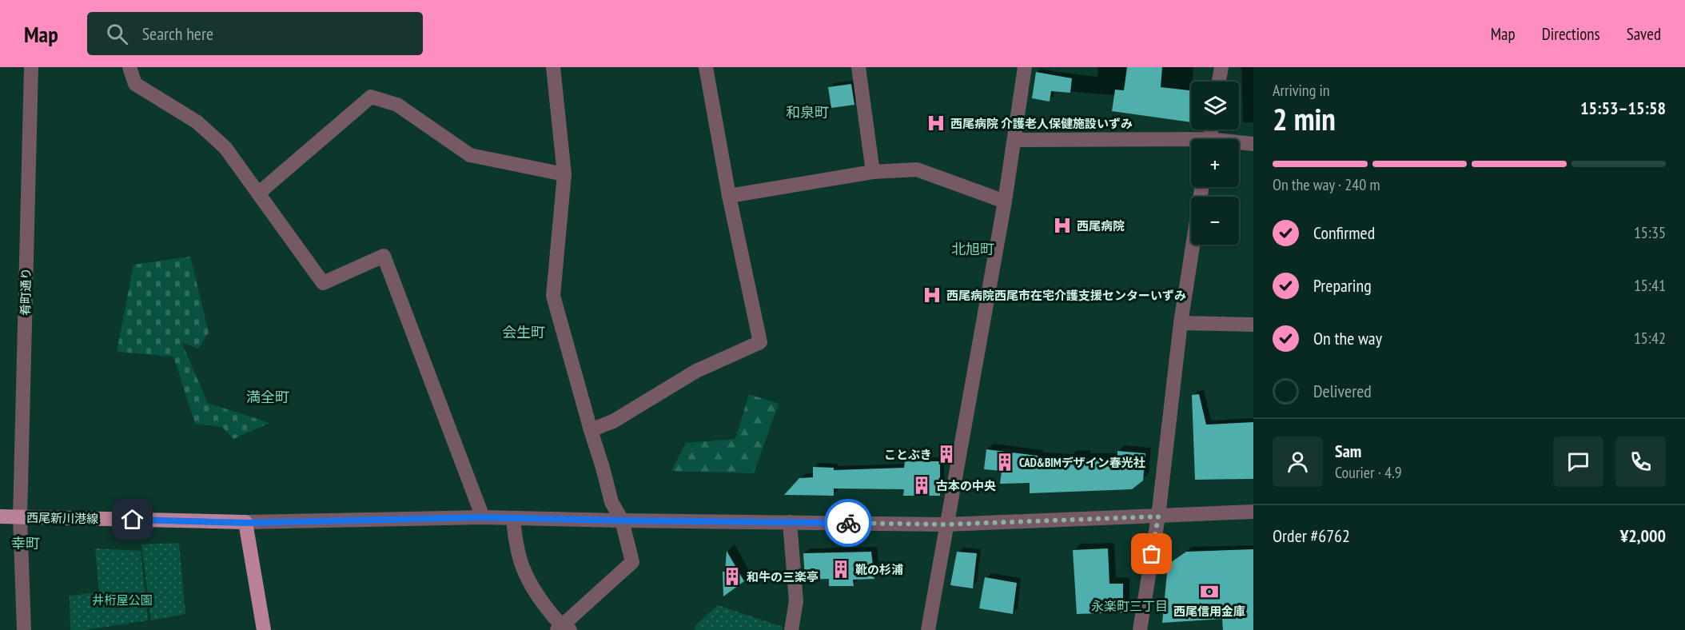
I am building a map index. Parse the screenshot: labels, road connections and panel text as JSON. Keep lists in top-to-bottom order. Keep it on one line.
{"streets":{"main road":["西尾新川港線"],"street":["肴町通り"]},"crossings":[["肴町通り","西尾新川港線"]],"districts":["和泉町","北旭町","会生町","満全町","幸町","永楽町三丁目"],"parks":["井桁屋公園"],"places":{"hospital":["西尾病院 介護老人保健施設いずみ","西尾病院","西尾病院西尾市在宅介護支援センターいずみ"],"building":["ことぶき","CAD&BIMデザイン春光社","古本の中央","靴の杉浦","和牛の三楽亭"],"bank":["西尾信用金庫"]},"page":{"header":"Map","search":"Search here","nav":["Map","Directions","Saved"],"heading":["2 min","Arriving in","15:53–15:58"],"panel":["Sam","Courier · 4.9","Order #6762","¥2,000"],"map_buttons":["+","−"],"bar":"On the way · 240 m","list":[["Confirmed","15:35"],["Preparing","15:41"],["On the way","15:42"],"Delivered"]}}
